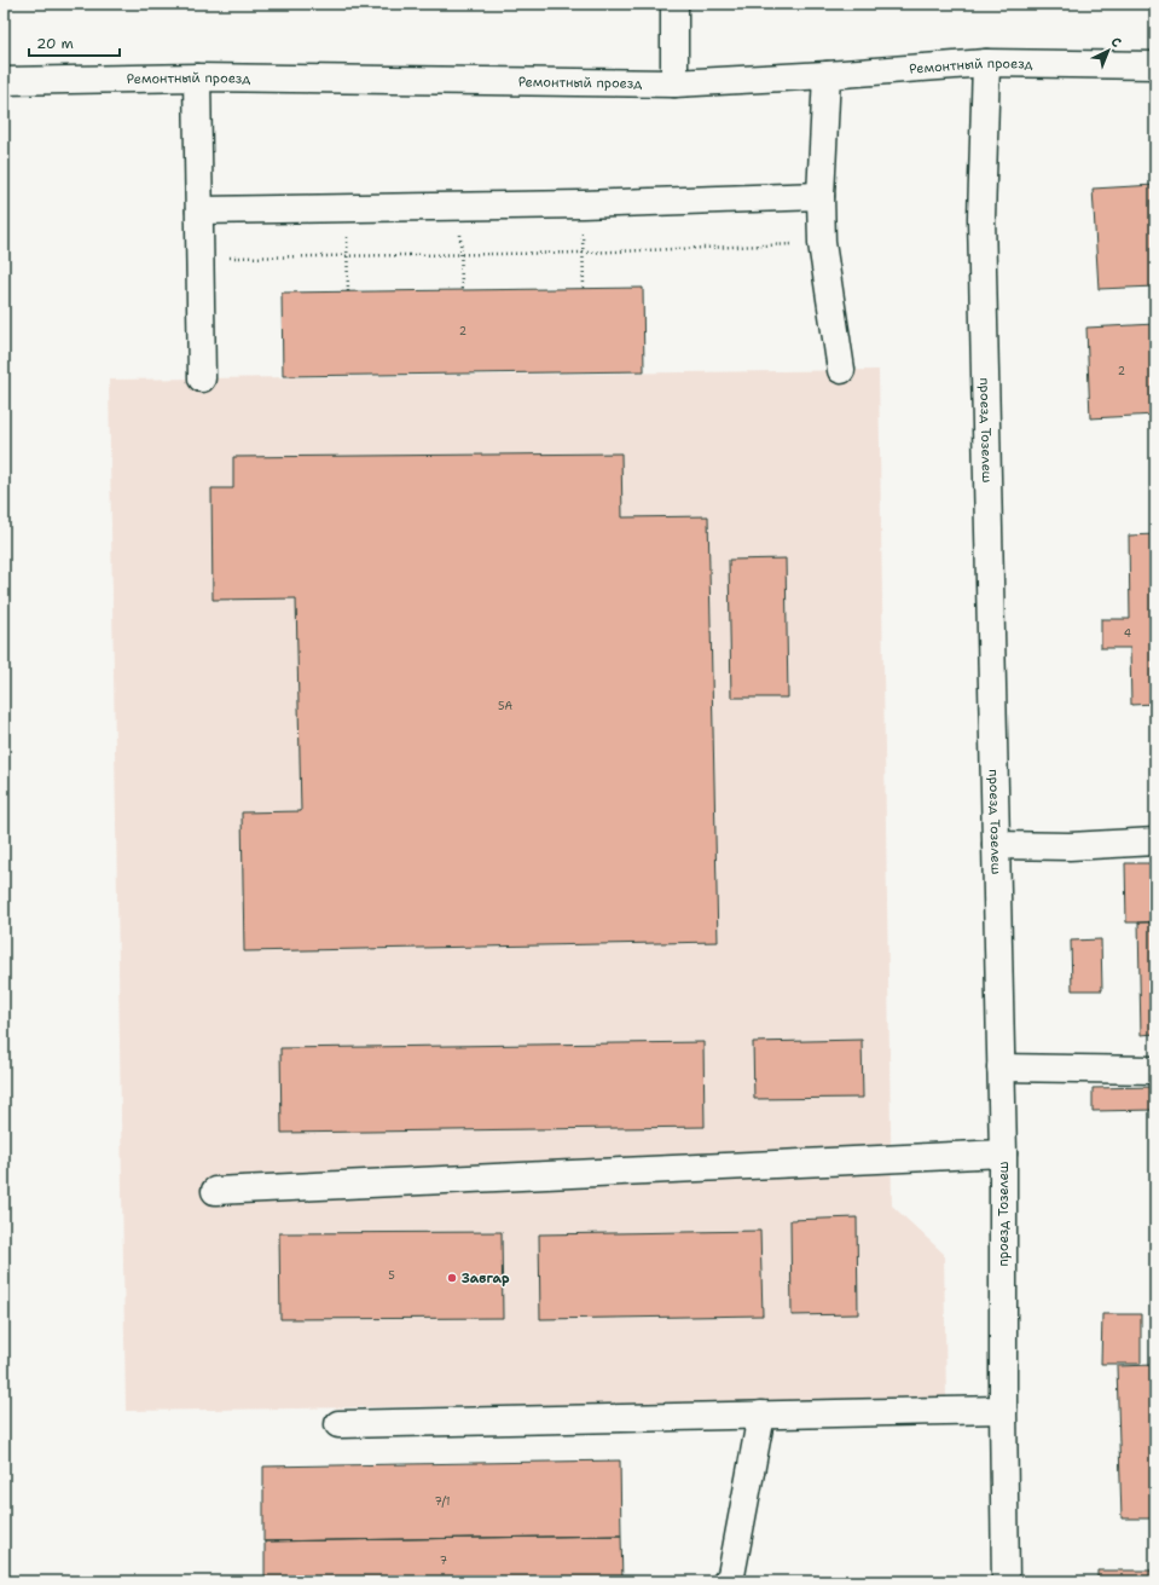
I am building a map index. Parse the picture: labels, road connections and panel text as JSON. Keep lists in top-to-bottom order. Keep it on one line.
{"streets":{"street":["Ремонтный проезд","проезд Тозелеш"]},"crossings":[["Ремонтный проезд","проезд Тозелеш"]],"places":["Завгар"],"house_numbers":["2","2","4","5А","5","7/1","7"],"scale_bar":"20 m","north":"top right"}
